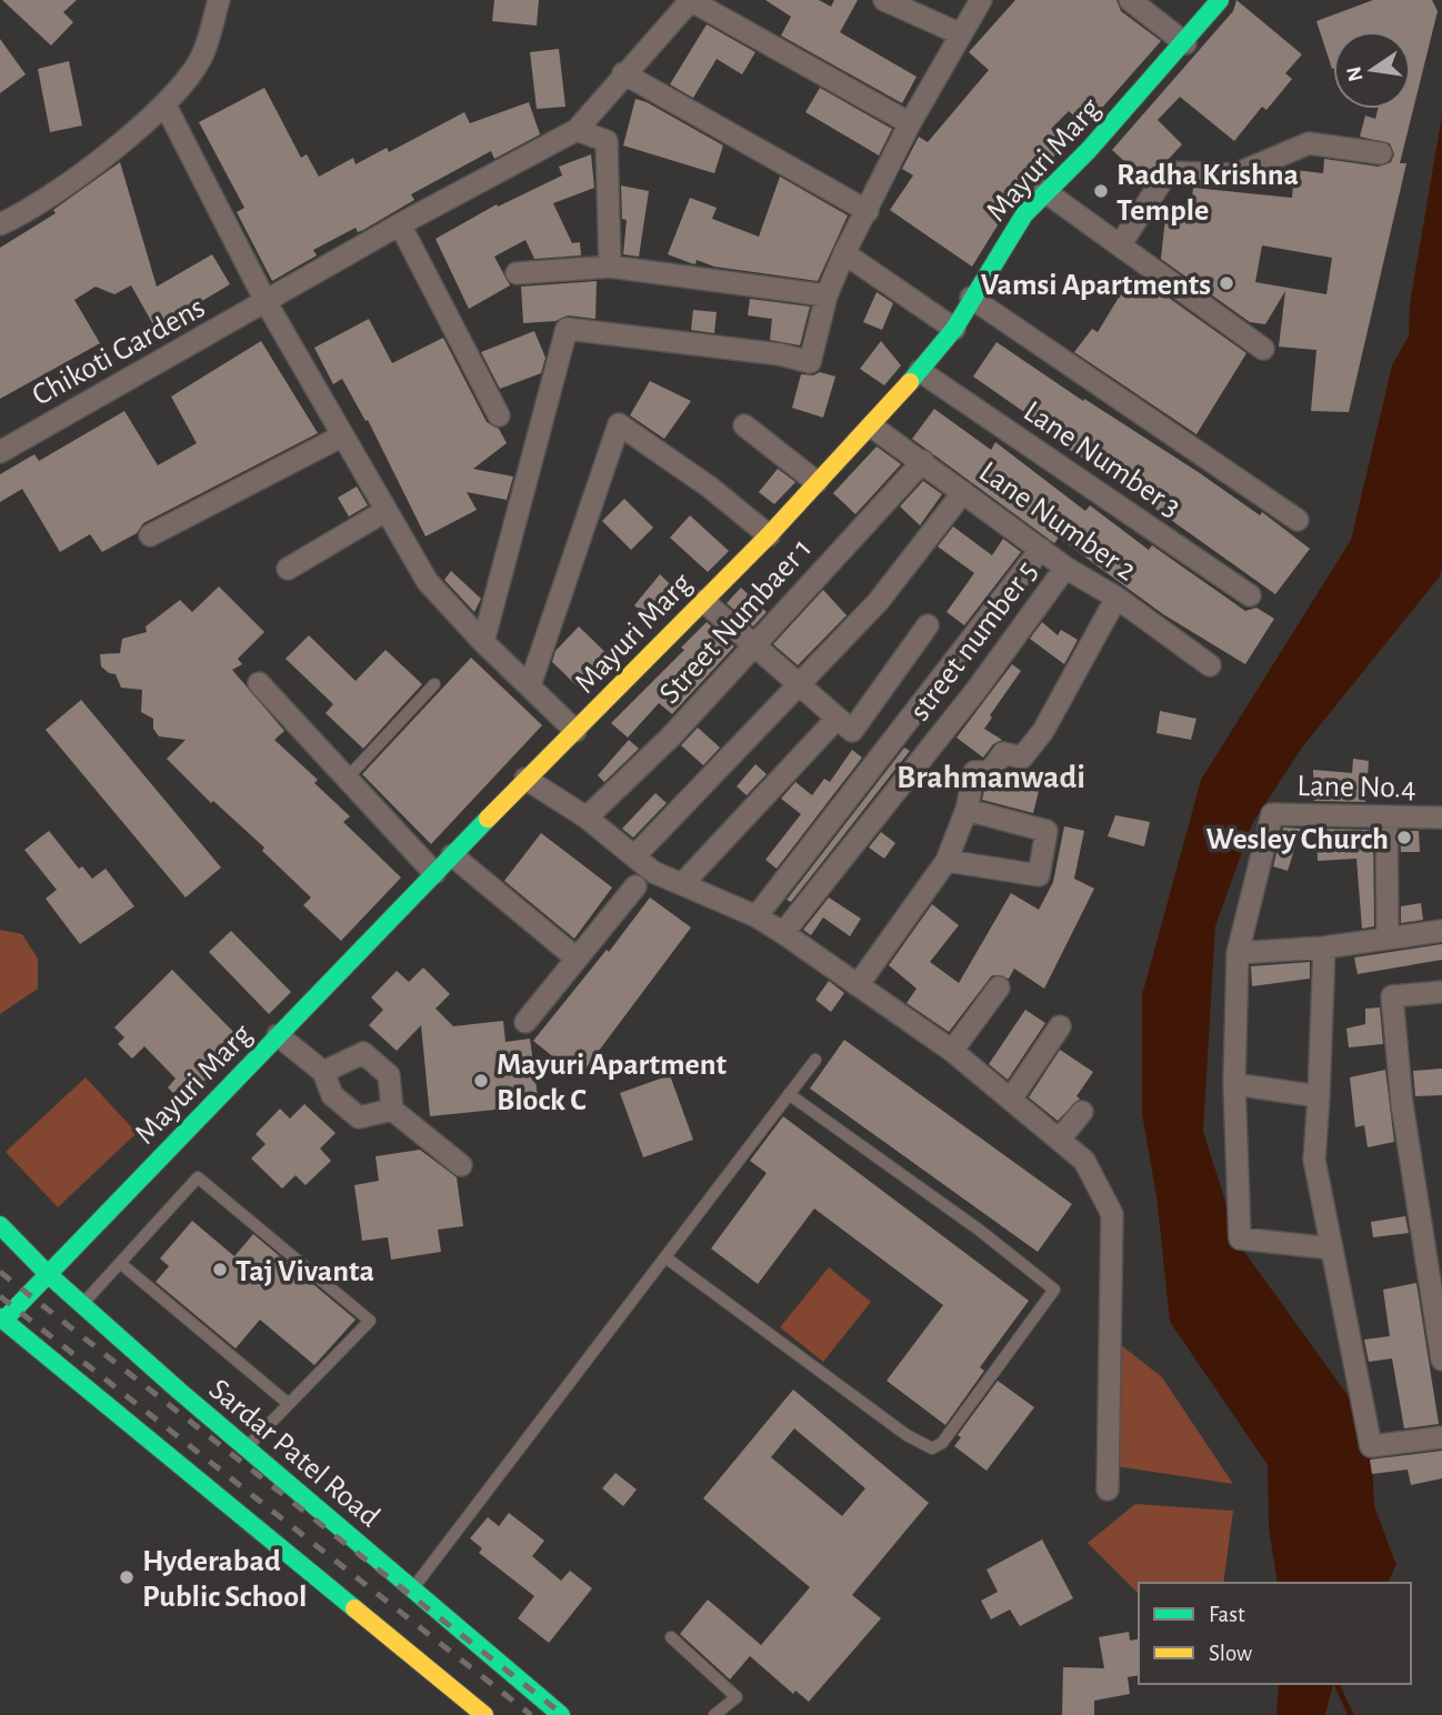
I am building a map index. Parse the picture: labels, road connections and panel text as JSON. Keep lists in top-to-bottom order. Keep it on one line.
{"streets":{"street":["Mayuri Marg","Chikoti Gardens","Lane Number 3","Lane Number 2","Street Numbaer 1","street number 5","Lane No.4","Sardar Patel Road"]},"crossings":[["Mayuri Marg","Lane Number 3"],["Mayuri Marg","Lane Number 2"],["Mayuri Marg","Sardar Patel Road"],["Lane Number 2","Street Numbaer 1"],["Lane Number 2","street number 5"]],"districts":["Brahmanwadi"],"places":["Radha Krishna Temple","Vamsi Apartments","Wesley Church","Mayuri Apartment Block C","Taj Vivanta","Hyderabad Public School"],"legend":["Fast","Slow"],"north":"left"}
